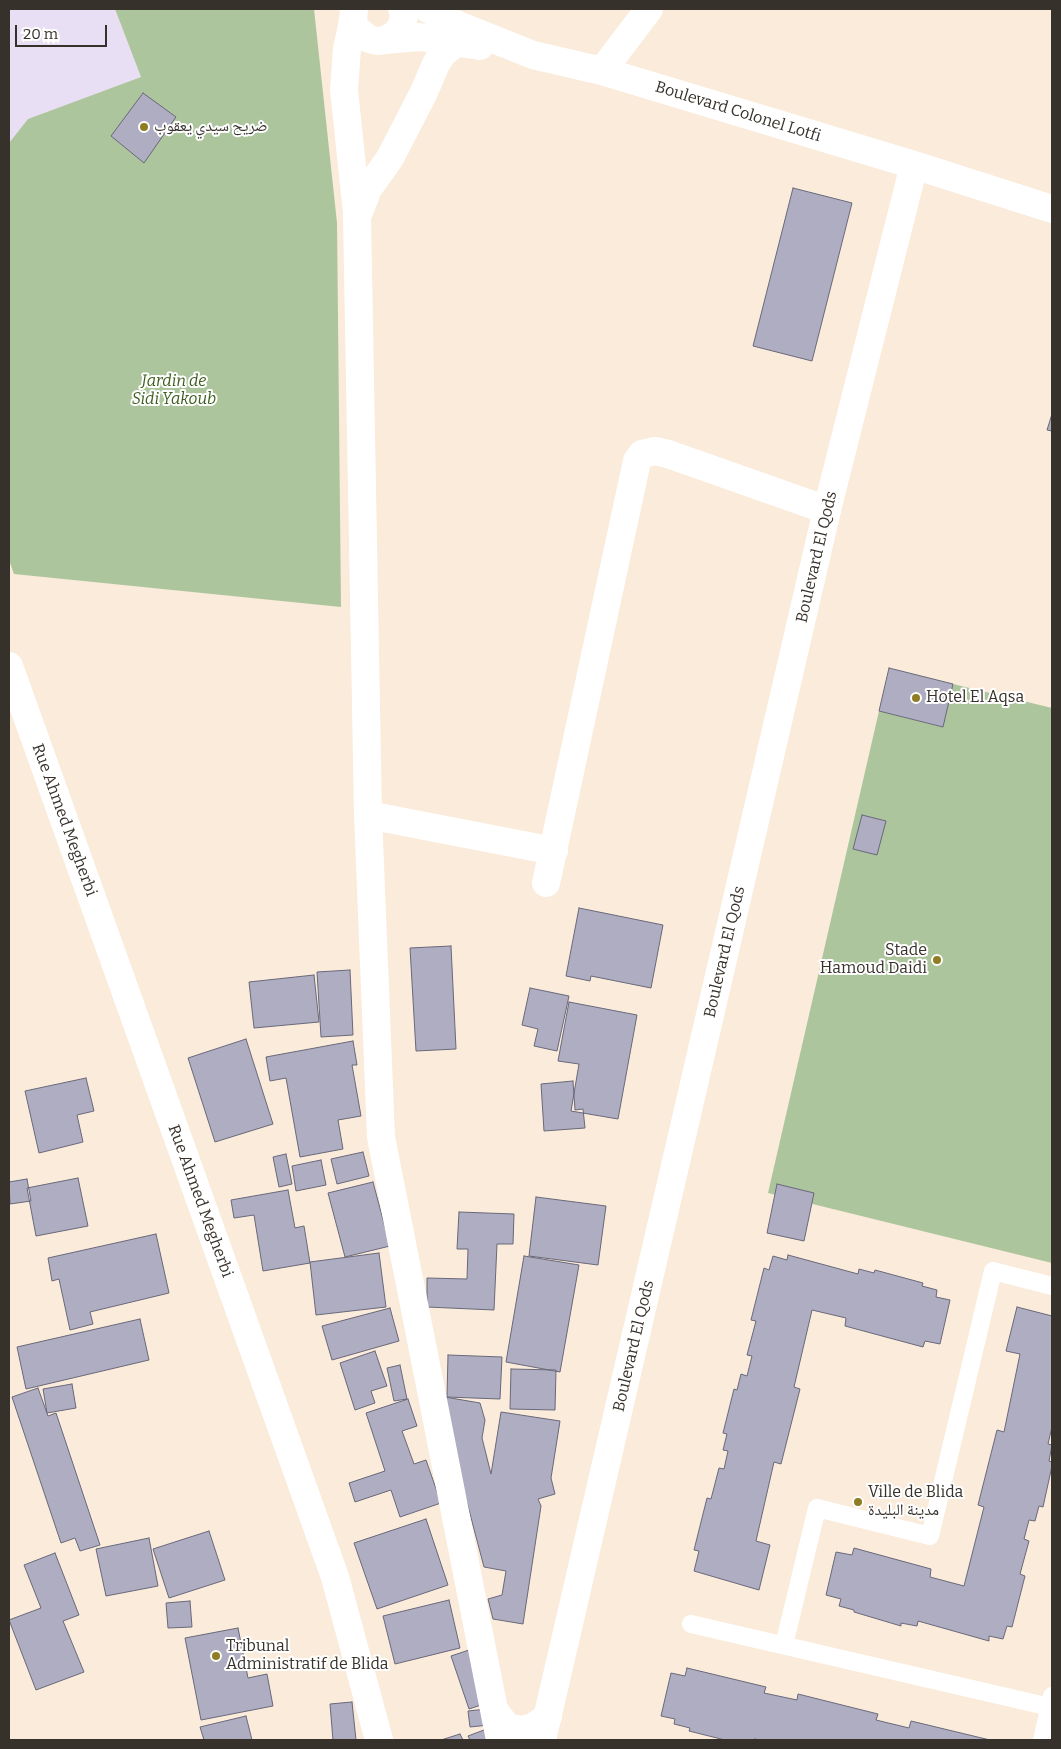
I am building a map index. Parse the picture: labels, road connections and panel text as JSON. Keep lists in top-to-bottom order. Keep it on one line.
{"streets":{"main road":["Boulevard Colonel Lotfi","Boulevard El Qods","Rue Ahmed Megherbi"]},"crossings":[["Boulevard Colonel Lotfi","Boulevard El Qods"]],"parks":["Jardin de Sidi Yakoub"],"places":["ضريح سيدي يعقوب","Hotel El Aqsa","Stade Hamoud Daidi","Ville de Blida مدينة البليدة","Tribunal Administratif de Blida"],"scale_bar":"20 m"}
